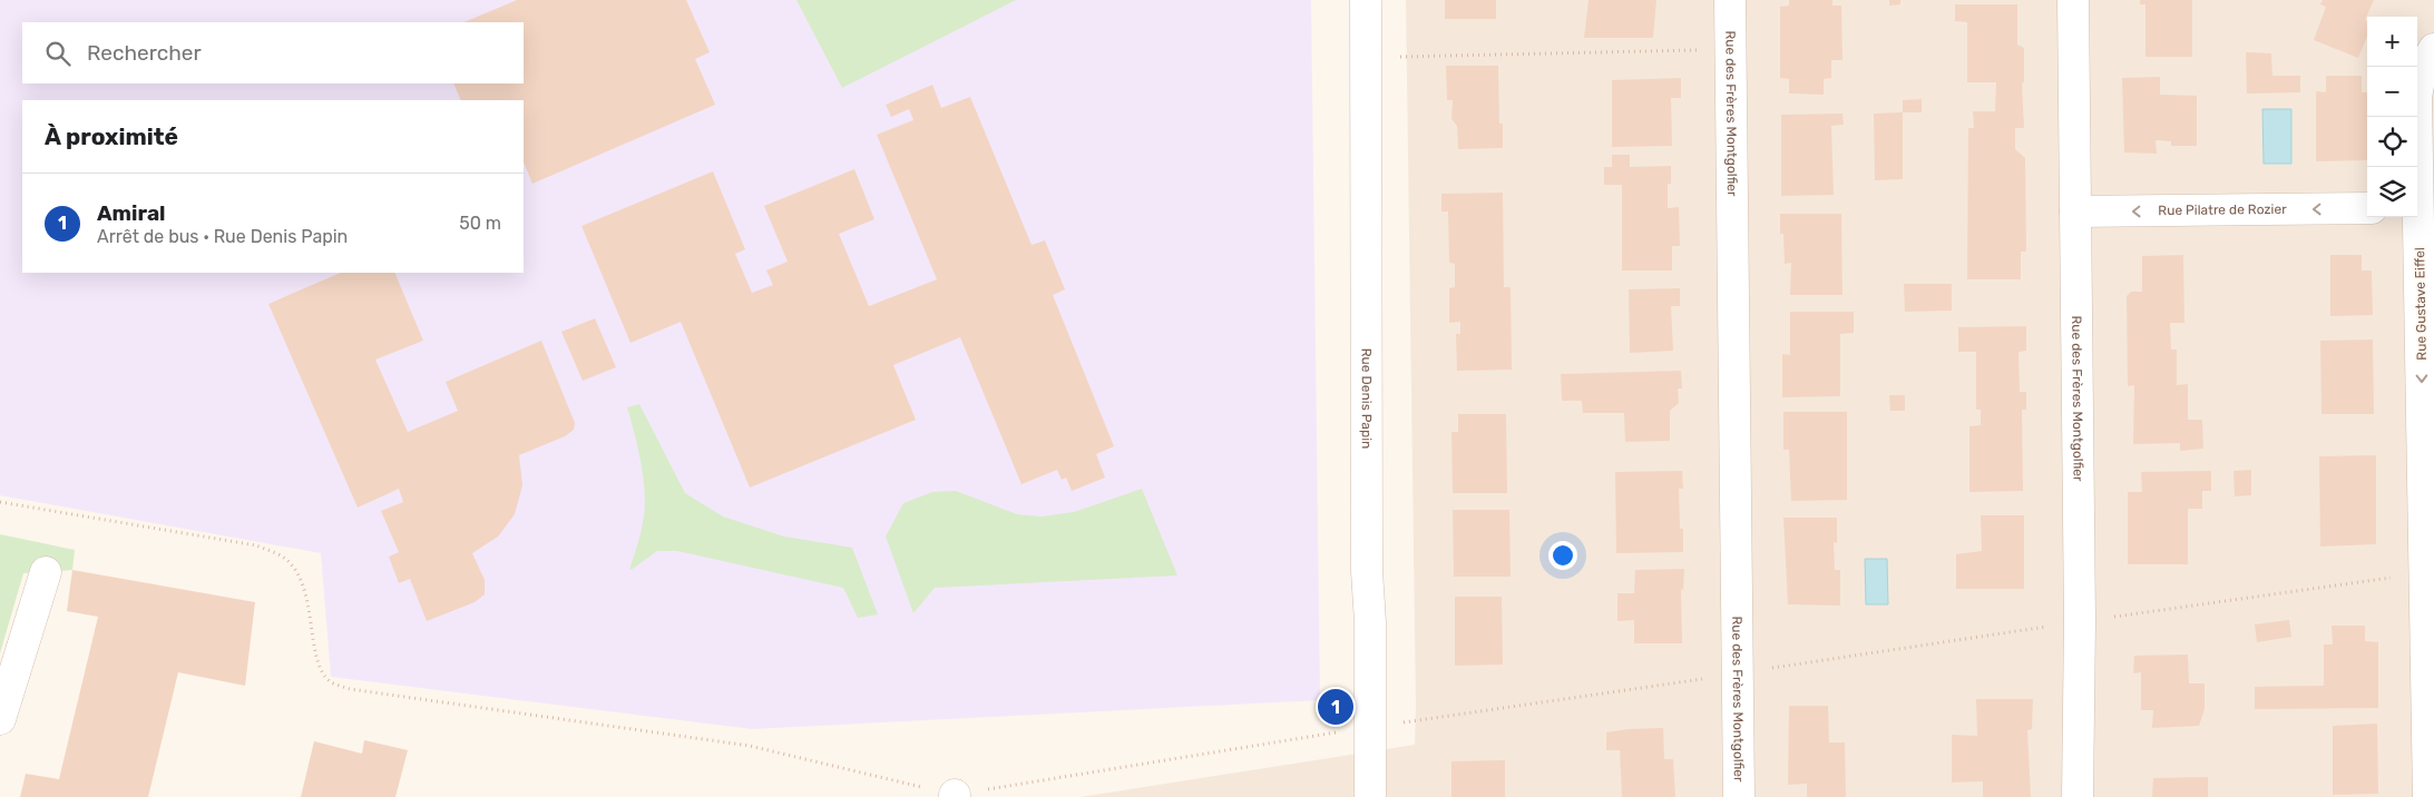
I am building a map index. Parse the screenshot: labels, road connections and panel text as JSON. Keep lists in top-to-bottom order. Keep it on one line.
{"streets":{"street":["Rue des Frères Montgolfier","Rue Pilatre de Rozier","Rue Gustave Eiffel","Rue Denis Papin"]},"crossings":[["Rue des Frères Montgolfier","Rue Pilatre de Rozier"]],"one_way":["Rue Pilatre de Rozier","Rue Gustave Eiffel"],"page":{"map_buttons":["+","−"],"search":"Rechercher","heading":"À proximité","list":[{"mark":"1","name":"Amiral","note":"Arrêt de bus · Rue Denis Papin","value":"50 m"}],"pins":"1"}}
